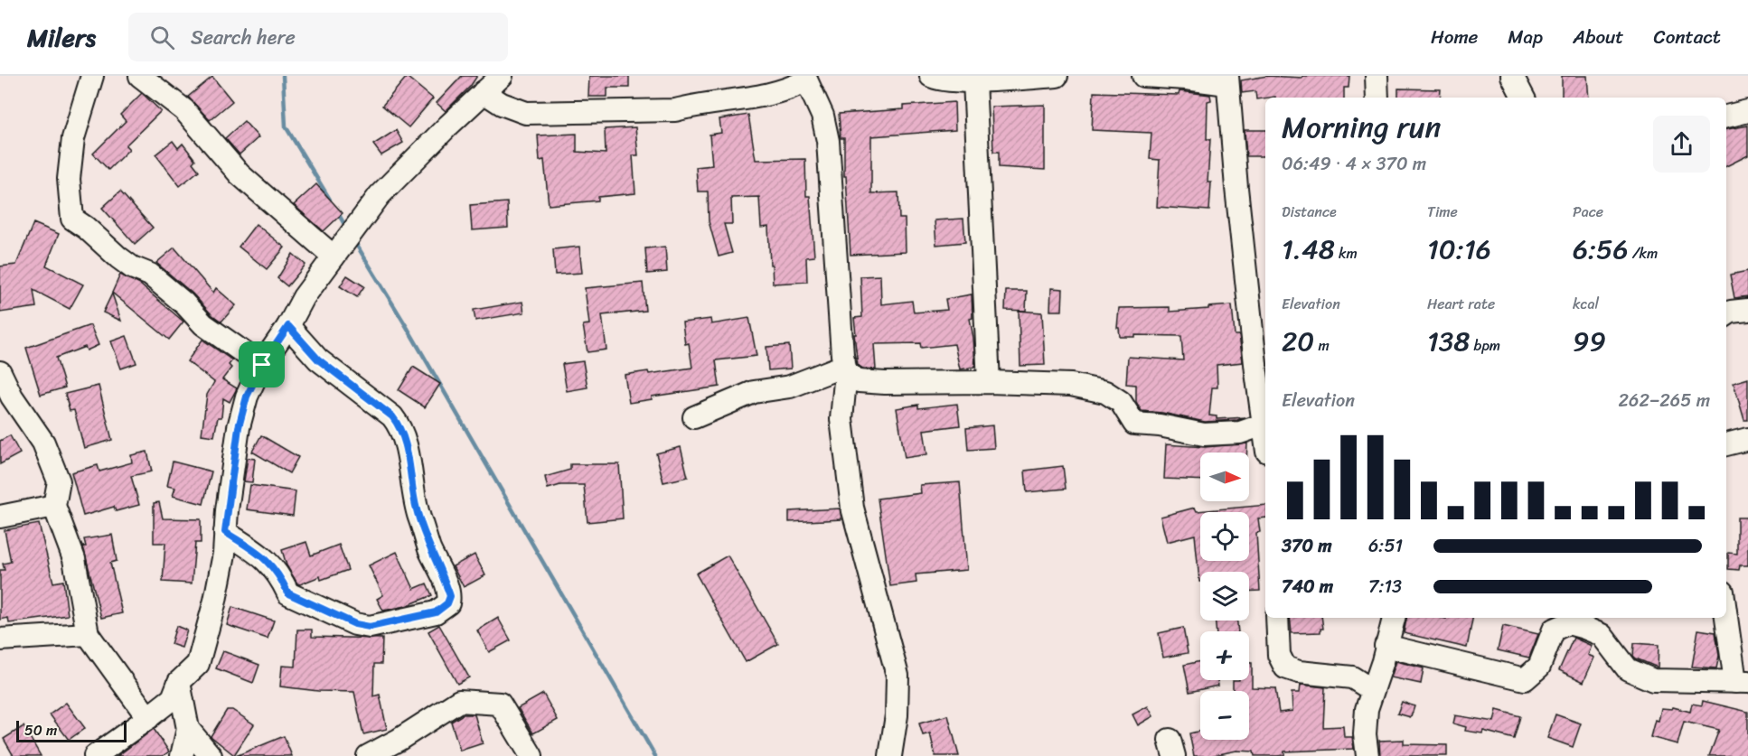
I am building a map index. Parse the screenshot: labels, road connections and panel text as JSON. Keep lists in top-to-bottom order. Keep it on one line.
{"scale_bar":"50 m","north":"right","page":{"header":"Milers","search":"Search here","nav":["Home","Map","About","Contact"],"heading":["Morning run","06:49 · 4 × 370 m"],"stats":[["Distance","1.48 km"],["Time","10:16"],["Pace","6:56 /km"],["Elevation","20 m"],["Heart rate","138 bpm"],["kcal","99"]],"chart":["Elevation","262–265 m"],"map_buttons":["+","−"],"list":[{"name":"370 m","note":"6:51"},{"name":"740 m","note":"7:13"}],"scale":"50 m"}}
